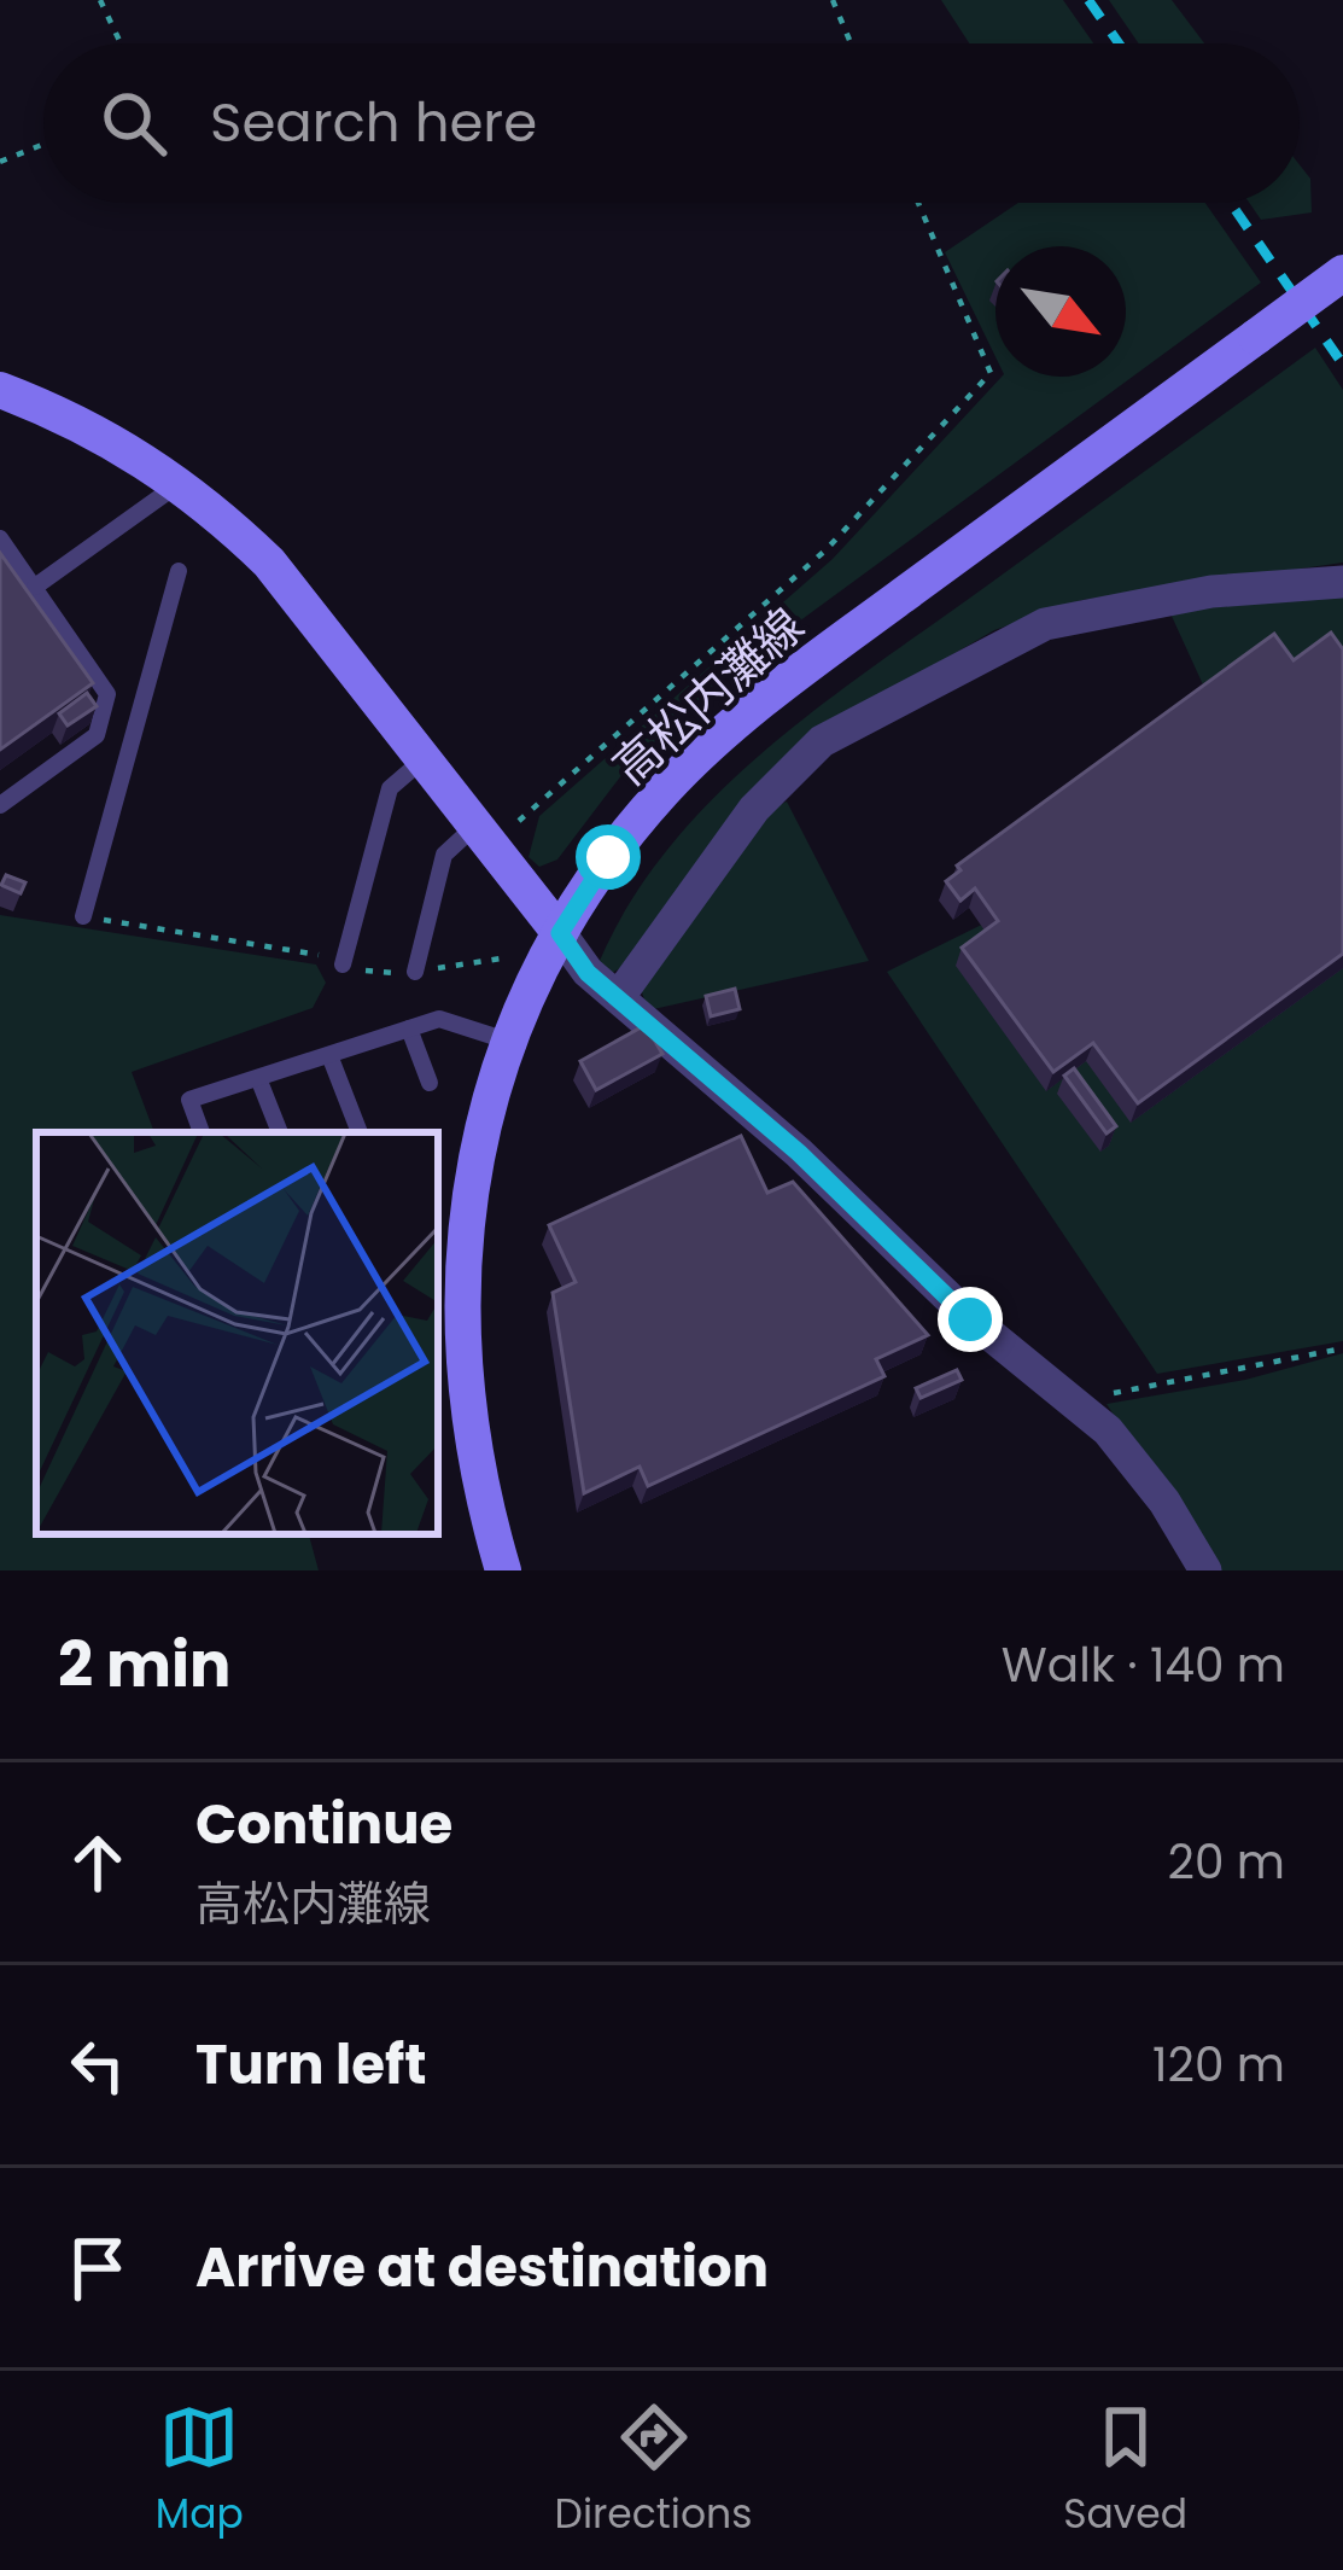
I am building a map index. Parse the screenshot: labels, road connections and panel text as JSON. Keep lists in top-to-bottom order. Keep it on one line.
{"streets":{"main road":["高松内灘線"]},"north":"bottom right","page":{"search":"Search here","heading":["2 min","Walk · 140 m"],"list":[["Continue","高松内灘線","20 m"],["Turn left","120 m"],"Arrive at destination"],"nav":["Map","Directions","Saved"]}}
